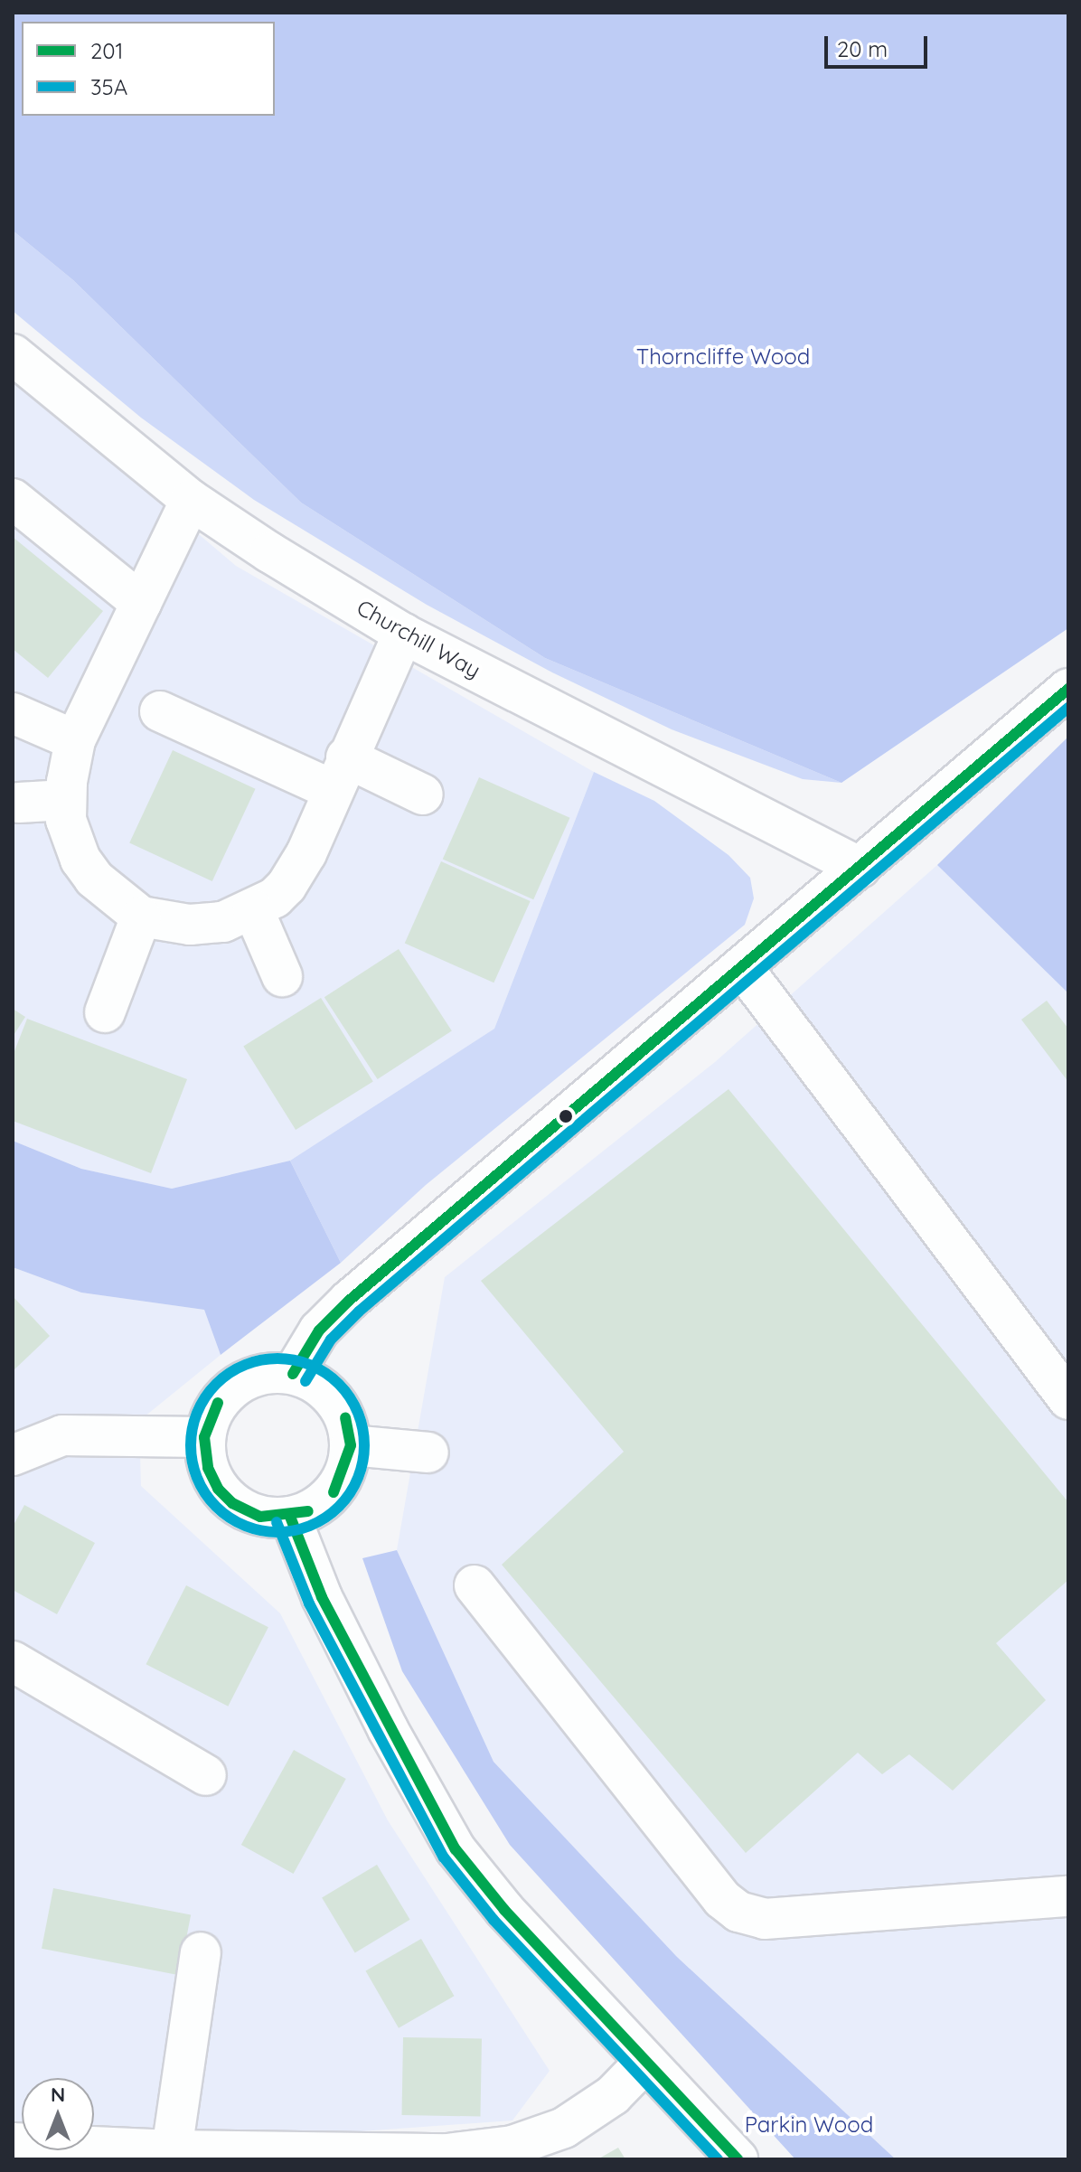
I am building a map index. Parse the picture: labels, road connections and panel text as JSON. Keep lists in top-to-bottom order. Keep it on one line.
{"streets":{"street":["Churchill Way"]},"parks":["Thorncliffe Wood","Parkin Wood"],"lines":["transit line 201","transit line 35A"],"legend":["201","35A"],"scale_bar":"20 m","north":"top"}
